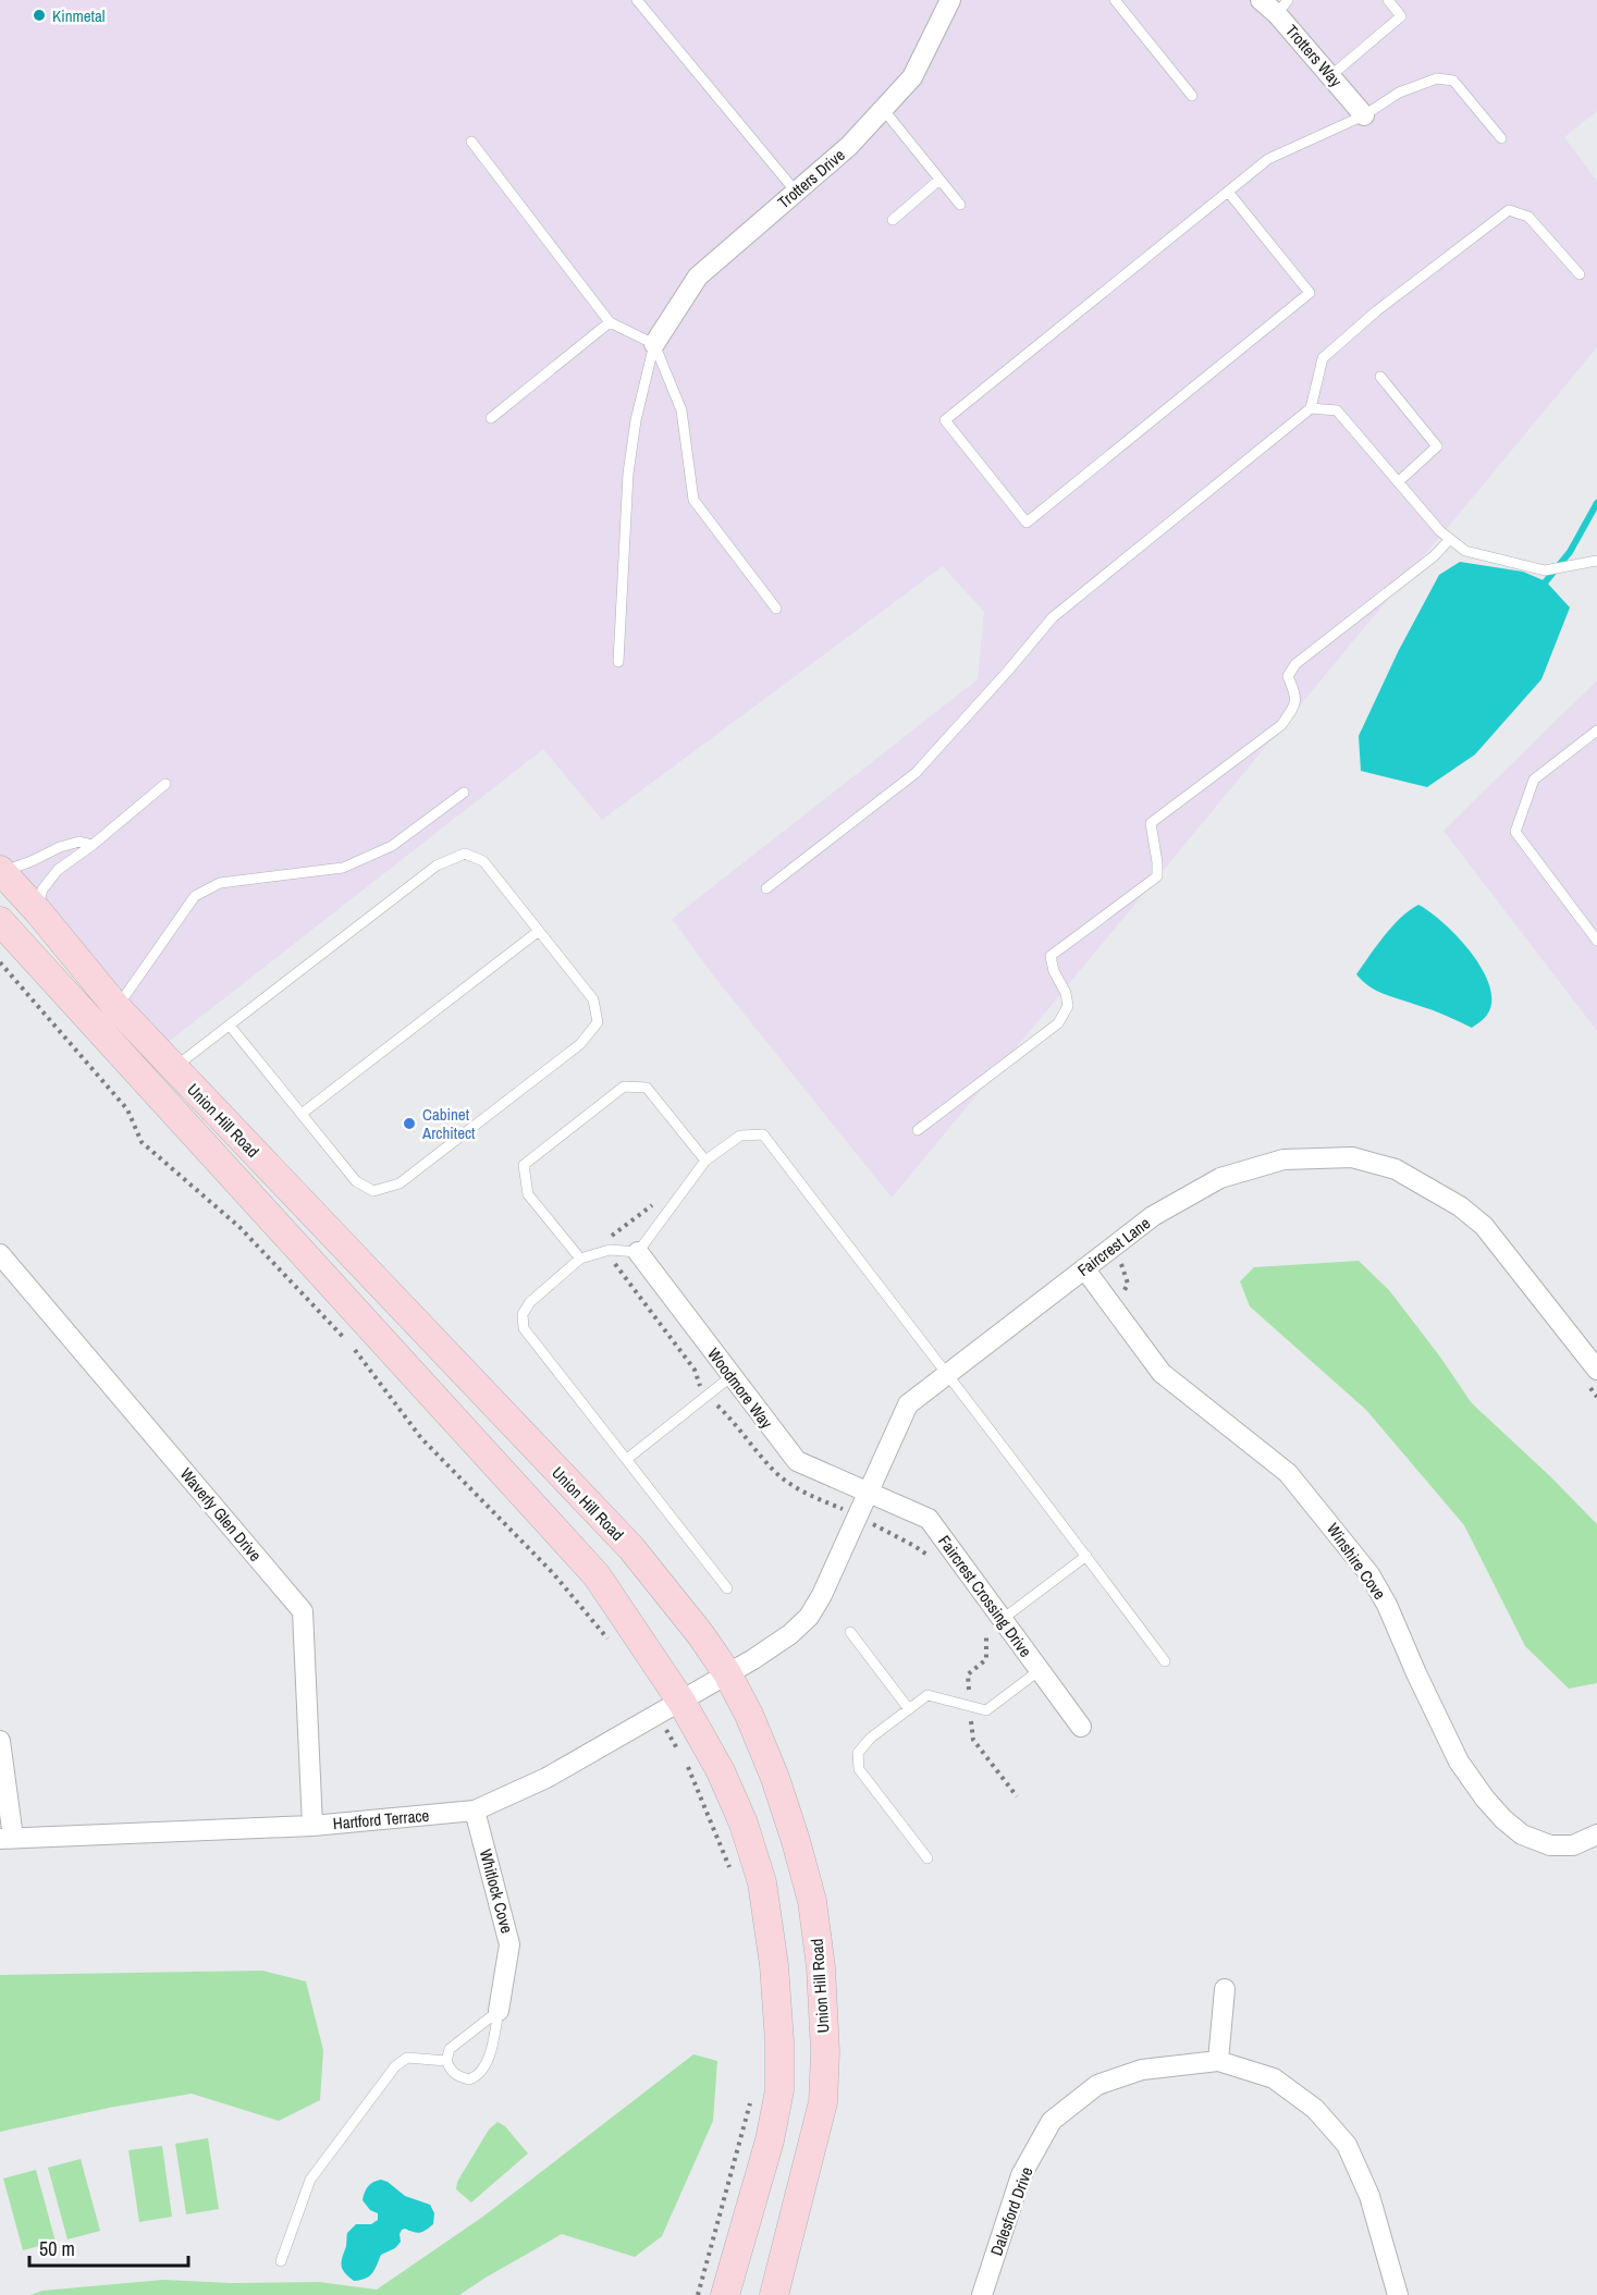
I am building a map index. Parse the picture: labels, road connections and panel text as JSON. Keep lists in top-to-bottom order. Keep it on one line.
{"streets":{"street":["Trotters Way","Trotters Drive","Union Hill Road","Faircrest Lane","Woodmore Way","Waverly Glen Drive","Winshire Cove","Faircrest Crossing Drive","Hartford Terrace","Whitlock Cove","Dalesford Drive"]},"crossings":[["Union Hill Road","Faircrest Lane"],["Union Hill Road","Hartford Terrace"],["Faircrest Lane","Woodmore Way"],["Faircrest Lane","Winshire Cove"],["Faircrest Lane","Faircrest Crossing Drive"],["Faircrest Lane","Hartford Terrace"],["Woodmore Way","Faircrest Crossing Drive"],["Waverly Glen Drive","Hartford Terrace"],["Hartford Terrace","Whitlock Cove"]],"places":["Kinmetal","Cabinet Architect"],"scale_bar":"50 m"}
